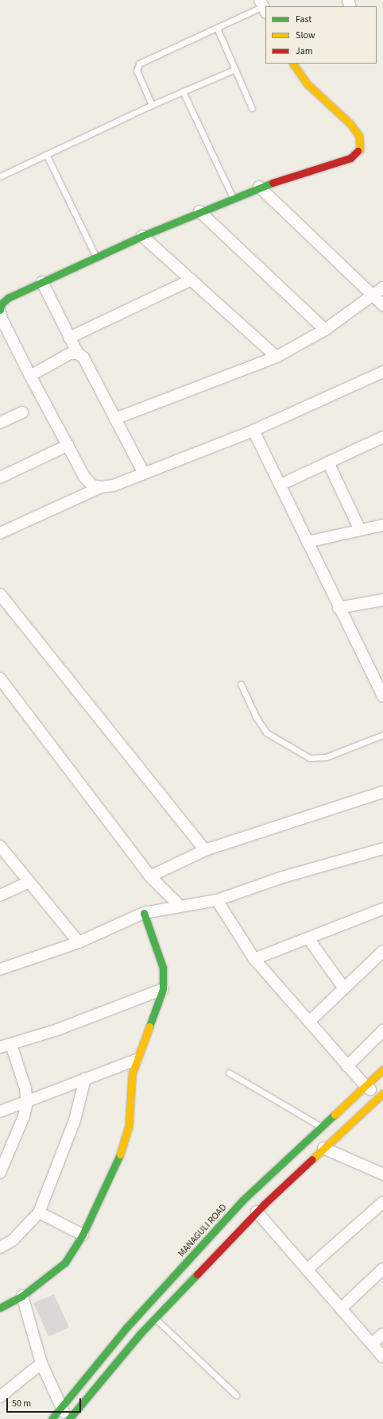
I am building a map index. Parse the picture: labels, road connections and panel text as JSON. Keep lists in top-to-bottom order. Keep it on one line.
{"streets":{"street":["MANAGULI ROAD"]},"legend":["Fast","Slow","Jam"],"scale_bar":"50 m"}
